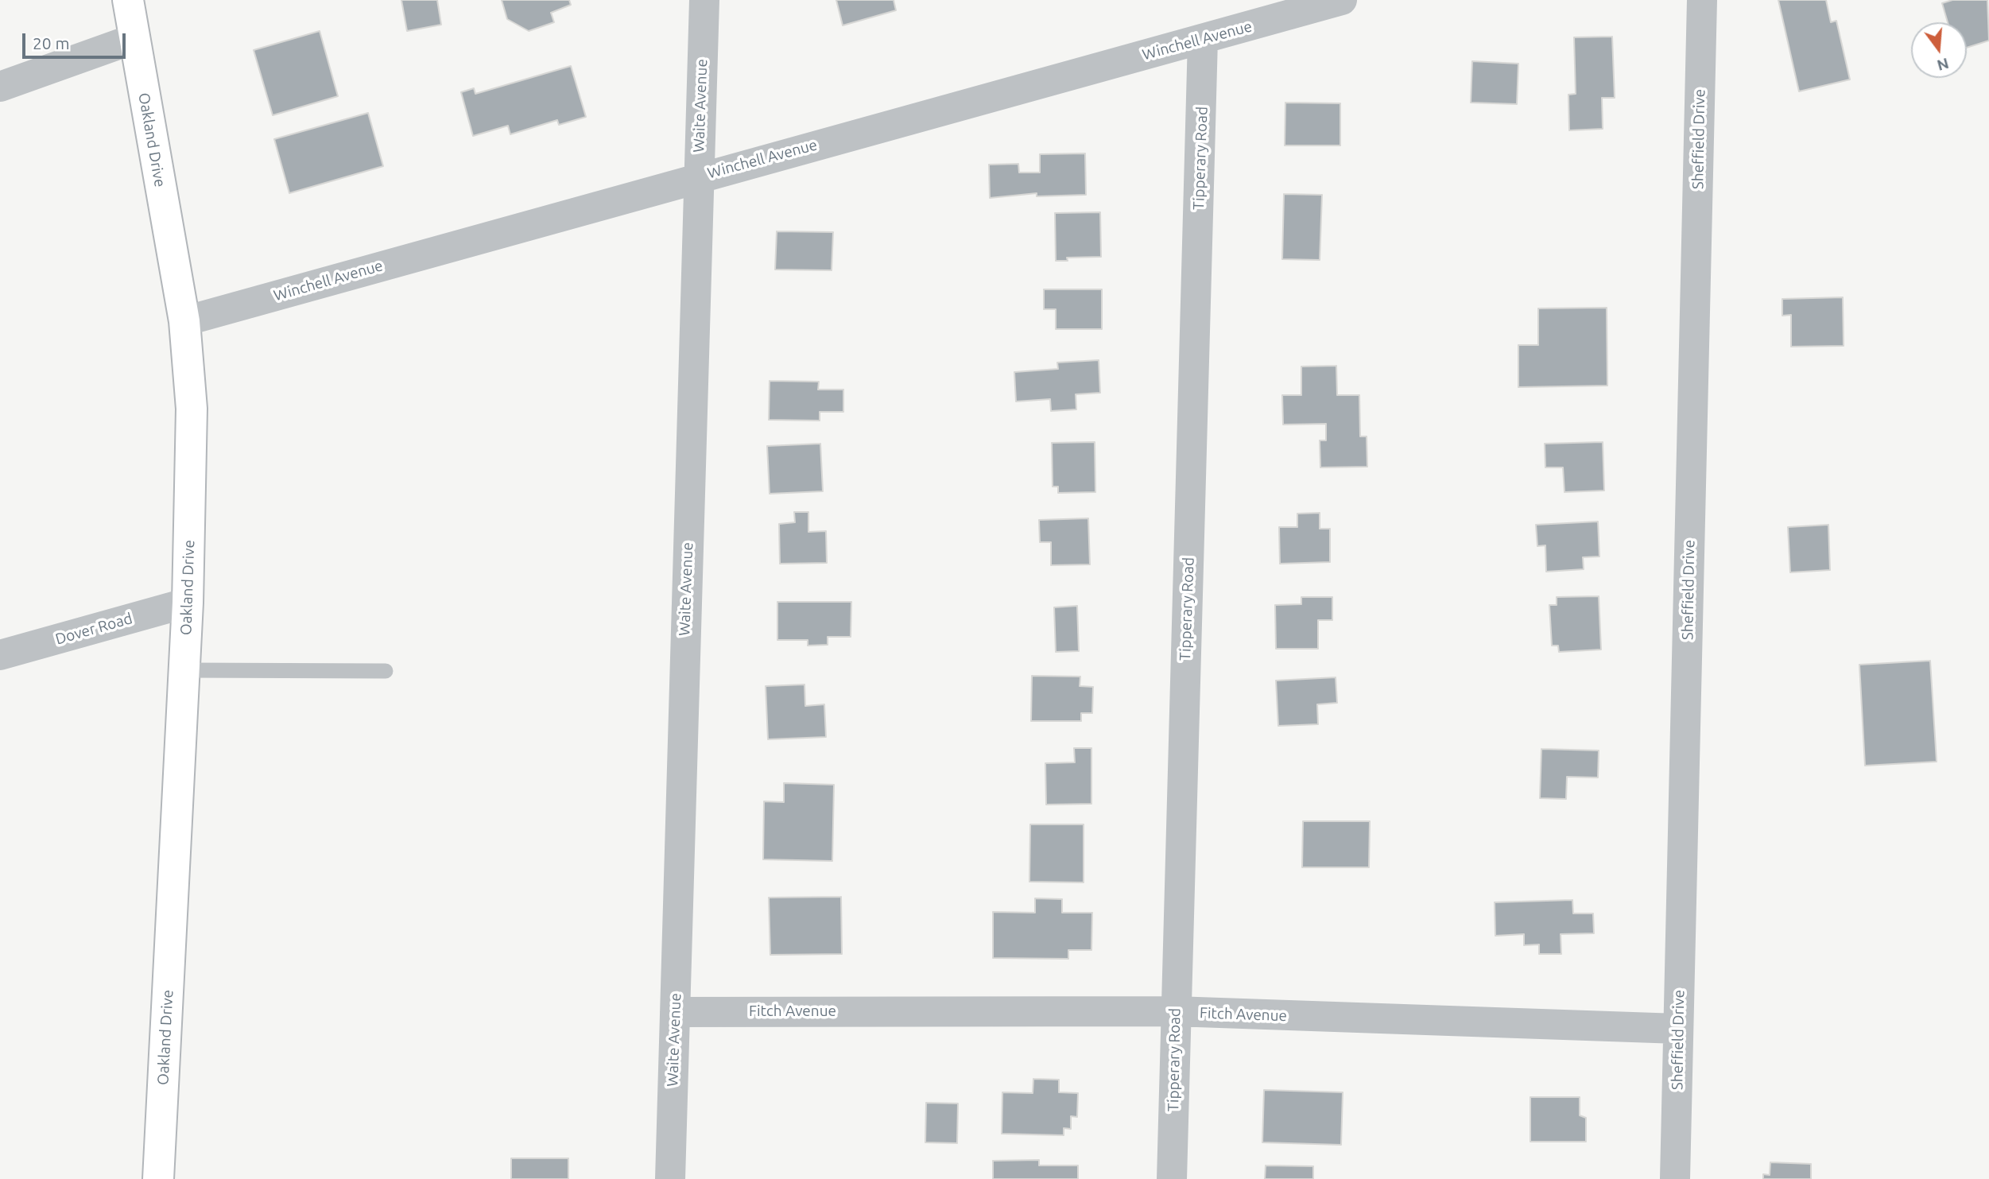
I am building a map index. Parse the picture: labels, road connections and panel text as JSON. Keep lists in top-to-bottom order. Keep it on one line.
{"streets":{"main road":["Oakland Drive"],"street":["Winchell Avenue","Waite Avenue","Sheffield Drive","Tipperary Road","Dover Road","Fitch Avenue"]},"crossings":[["Winchell Avenue","Waite Avenue"],["Winchell Avenue","Oakland Drive"],["Winchell Avenue","Tipperary Road"],["Waite Avenue","Fitch Avenue"],["Sheffield Drive","Fitch Avenue"],["Oakland Drive","Dover Road"],["Tipperary Road","Fitch Avenue"]],"scale_bar":"20 m","north":"bottom"}
